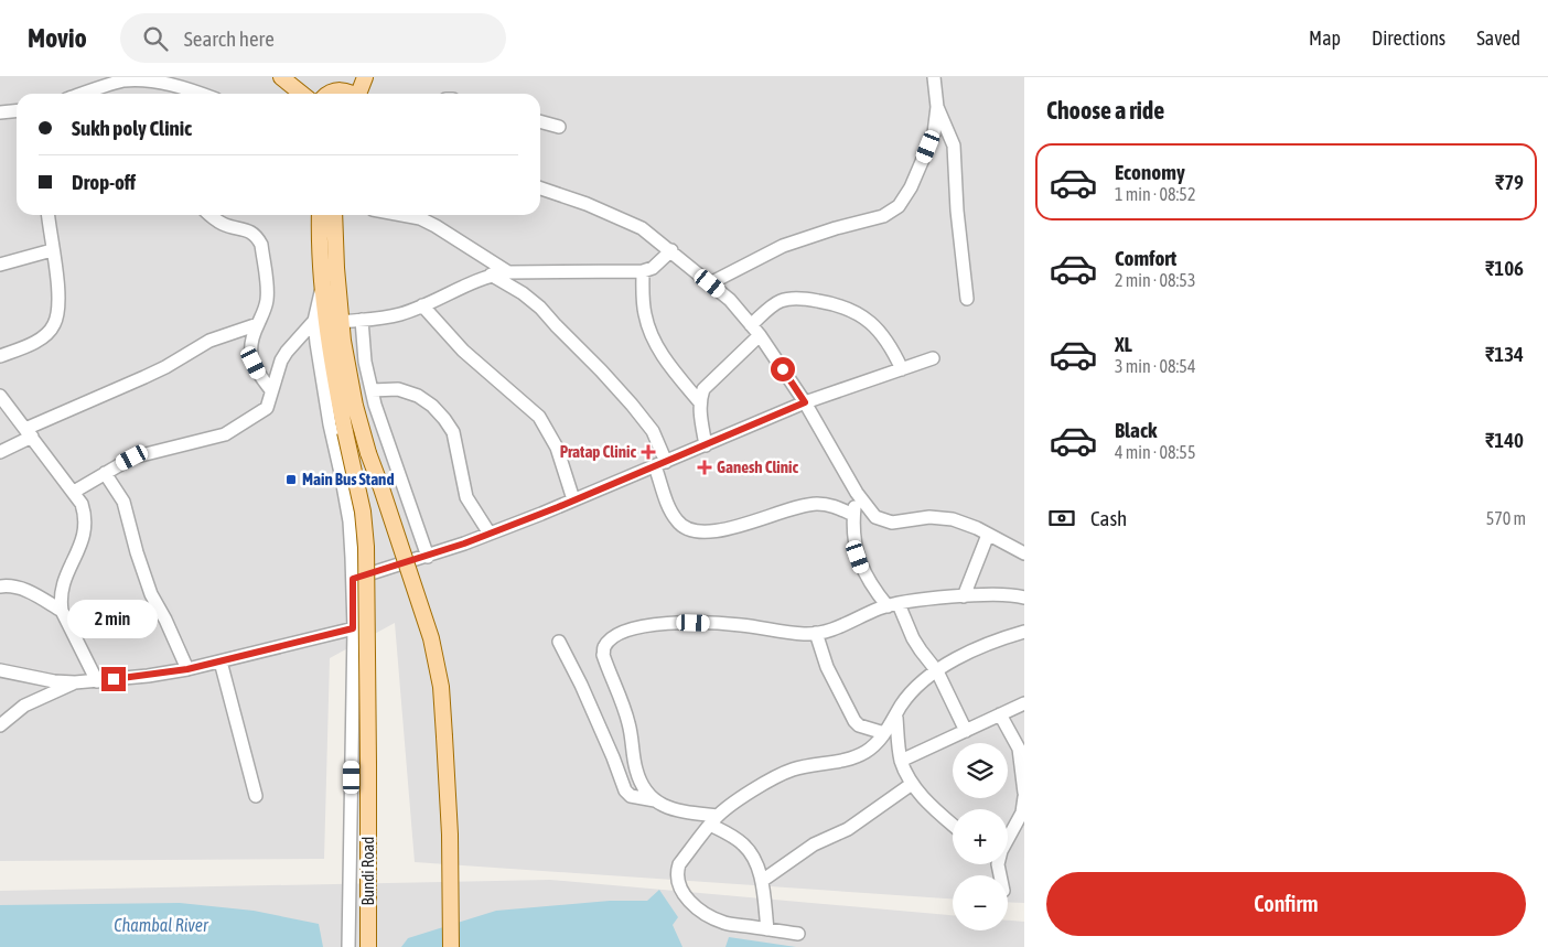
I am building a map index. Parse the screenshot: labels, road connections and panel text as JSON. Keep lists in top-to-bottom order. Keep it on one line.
{"streets":{"main road":["Bundi Road"]},"water":["Chambal River"],"places":{"health":["Pratap Clinic","Ganesh Clinic"],"transit":["Main Bus Stand"]},"page":{"header":"Movio","search":"Search here","nav":["Map","Directions","Saved"],"heading":"Choose a ride","banner":["Sukh poly Clinic","Drop-off"],"list":[{"name":"Economy","note":"1 min · 08:52","value":"₹79"},{"name":"Comfort","note":"2 min · 08:53","value":"₹106"},{"name":"XL","note":"3 min · 08:54","value":"₹134"},{"name":"Black","note":"4 min · 08:55","value":"₹140"}],"pay":["Cash","570 m"],"bubble":"2 min","map_buttons":["+","−"],"buttons":"Confirm"}}
